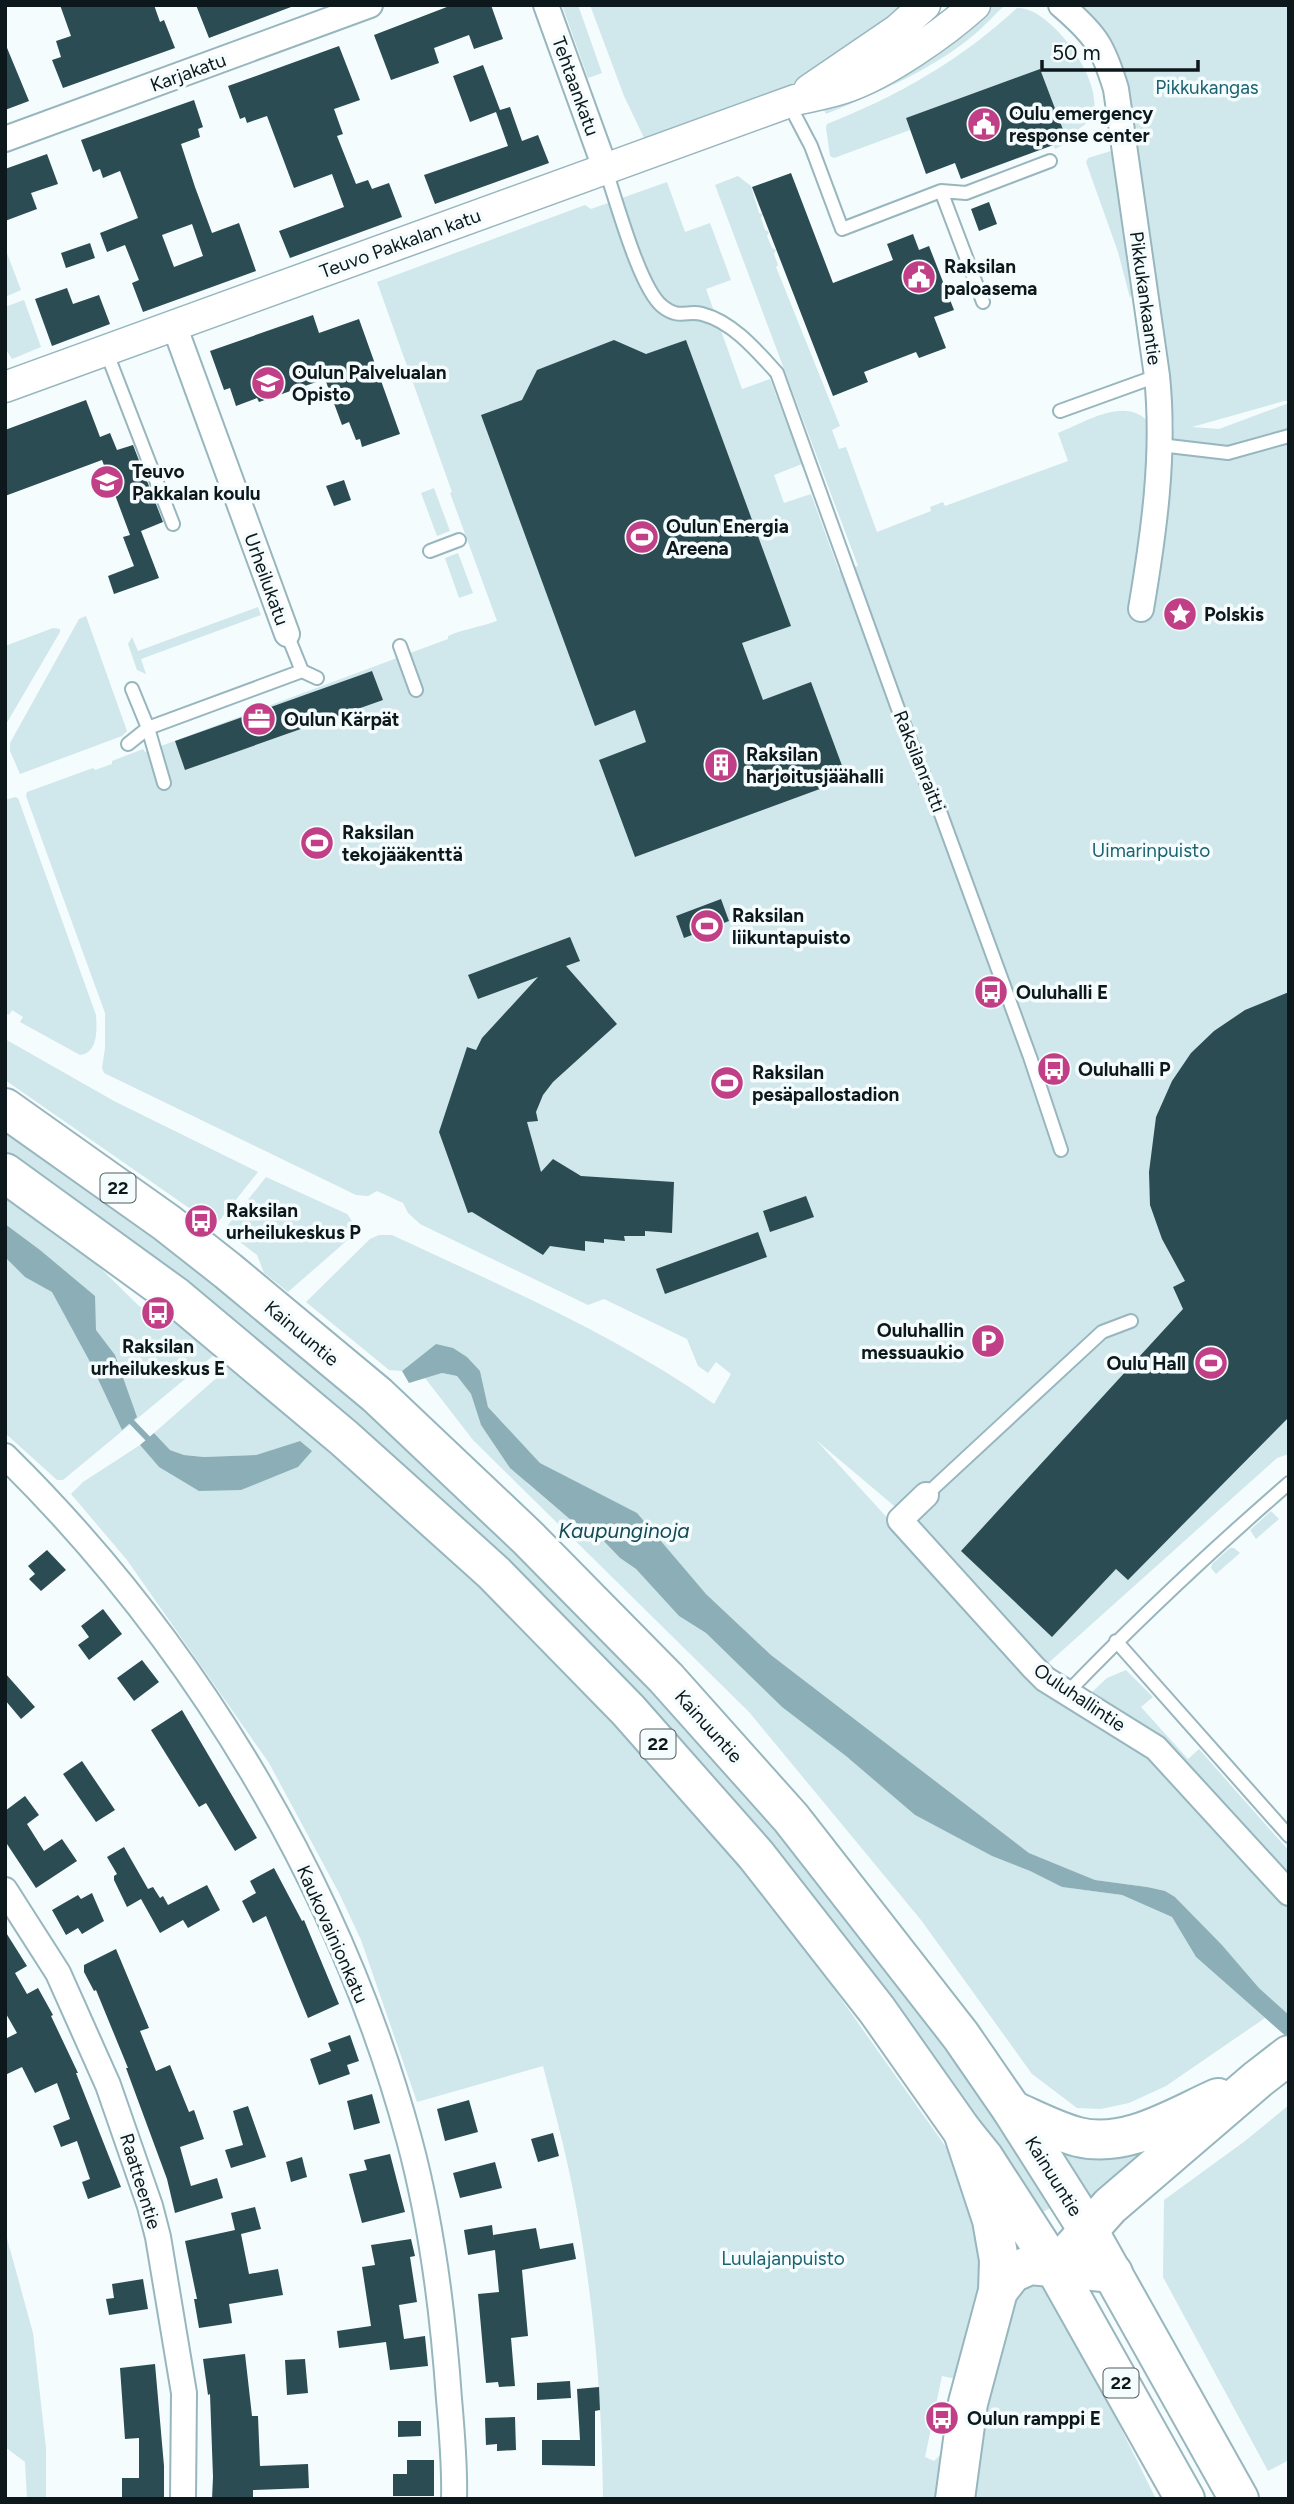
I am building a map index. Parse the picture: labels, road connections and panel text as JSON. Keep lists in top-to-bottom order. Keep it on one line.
{"streets":{"highway":["22","Kainuuntie"],"street":["Karjakatu","Tehtaankatu","Teuvo Pakkalan katu","Pikkukankaantie","Urheilukatu","Ouluhallintie","Kaukovainionkatu","Raatteentie"],"lane":["Raksilanraitti"]},"crossings":[["Tehtaankatu","Teuvo Pakkalan katu"],["Tehtaankatu","Raksilanraitti"],["Teuvo Pakkalan katu","Urheilukatu"],["Teuvo Pakkalan katu","Raksilanraitti"]],"water":["Kaupunginoja"],"parks":["Pikkukangas","Uimarinpuisto","Luulajanpuisto"],"places":{"public building":["Oulu emergency response center","Raksilan paloasema"],"school or university":["Oulun Palvelualan Opisto","Teuvo Pakkalan koulu"],"sports":["Oulun Energia Areena","Raksilan tekojääkenttä","Raksilan liikuntapuisto","Raksilan pesäpallostadion","Oulu Hall"],"place":["Polskis"],"office":["Oulun Kärpät"],"building":["Raksilan harjoitusjäähalli"],"bus stop":["Ouluhalli E","Ouluhalli P","Raksilan urheilukeskus P","Raksilan urheilukeskus E","Oulun ramppi E"],"parking":["Ouluhallin messuaukio"]},"scale_bar":"50 m"}
